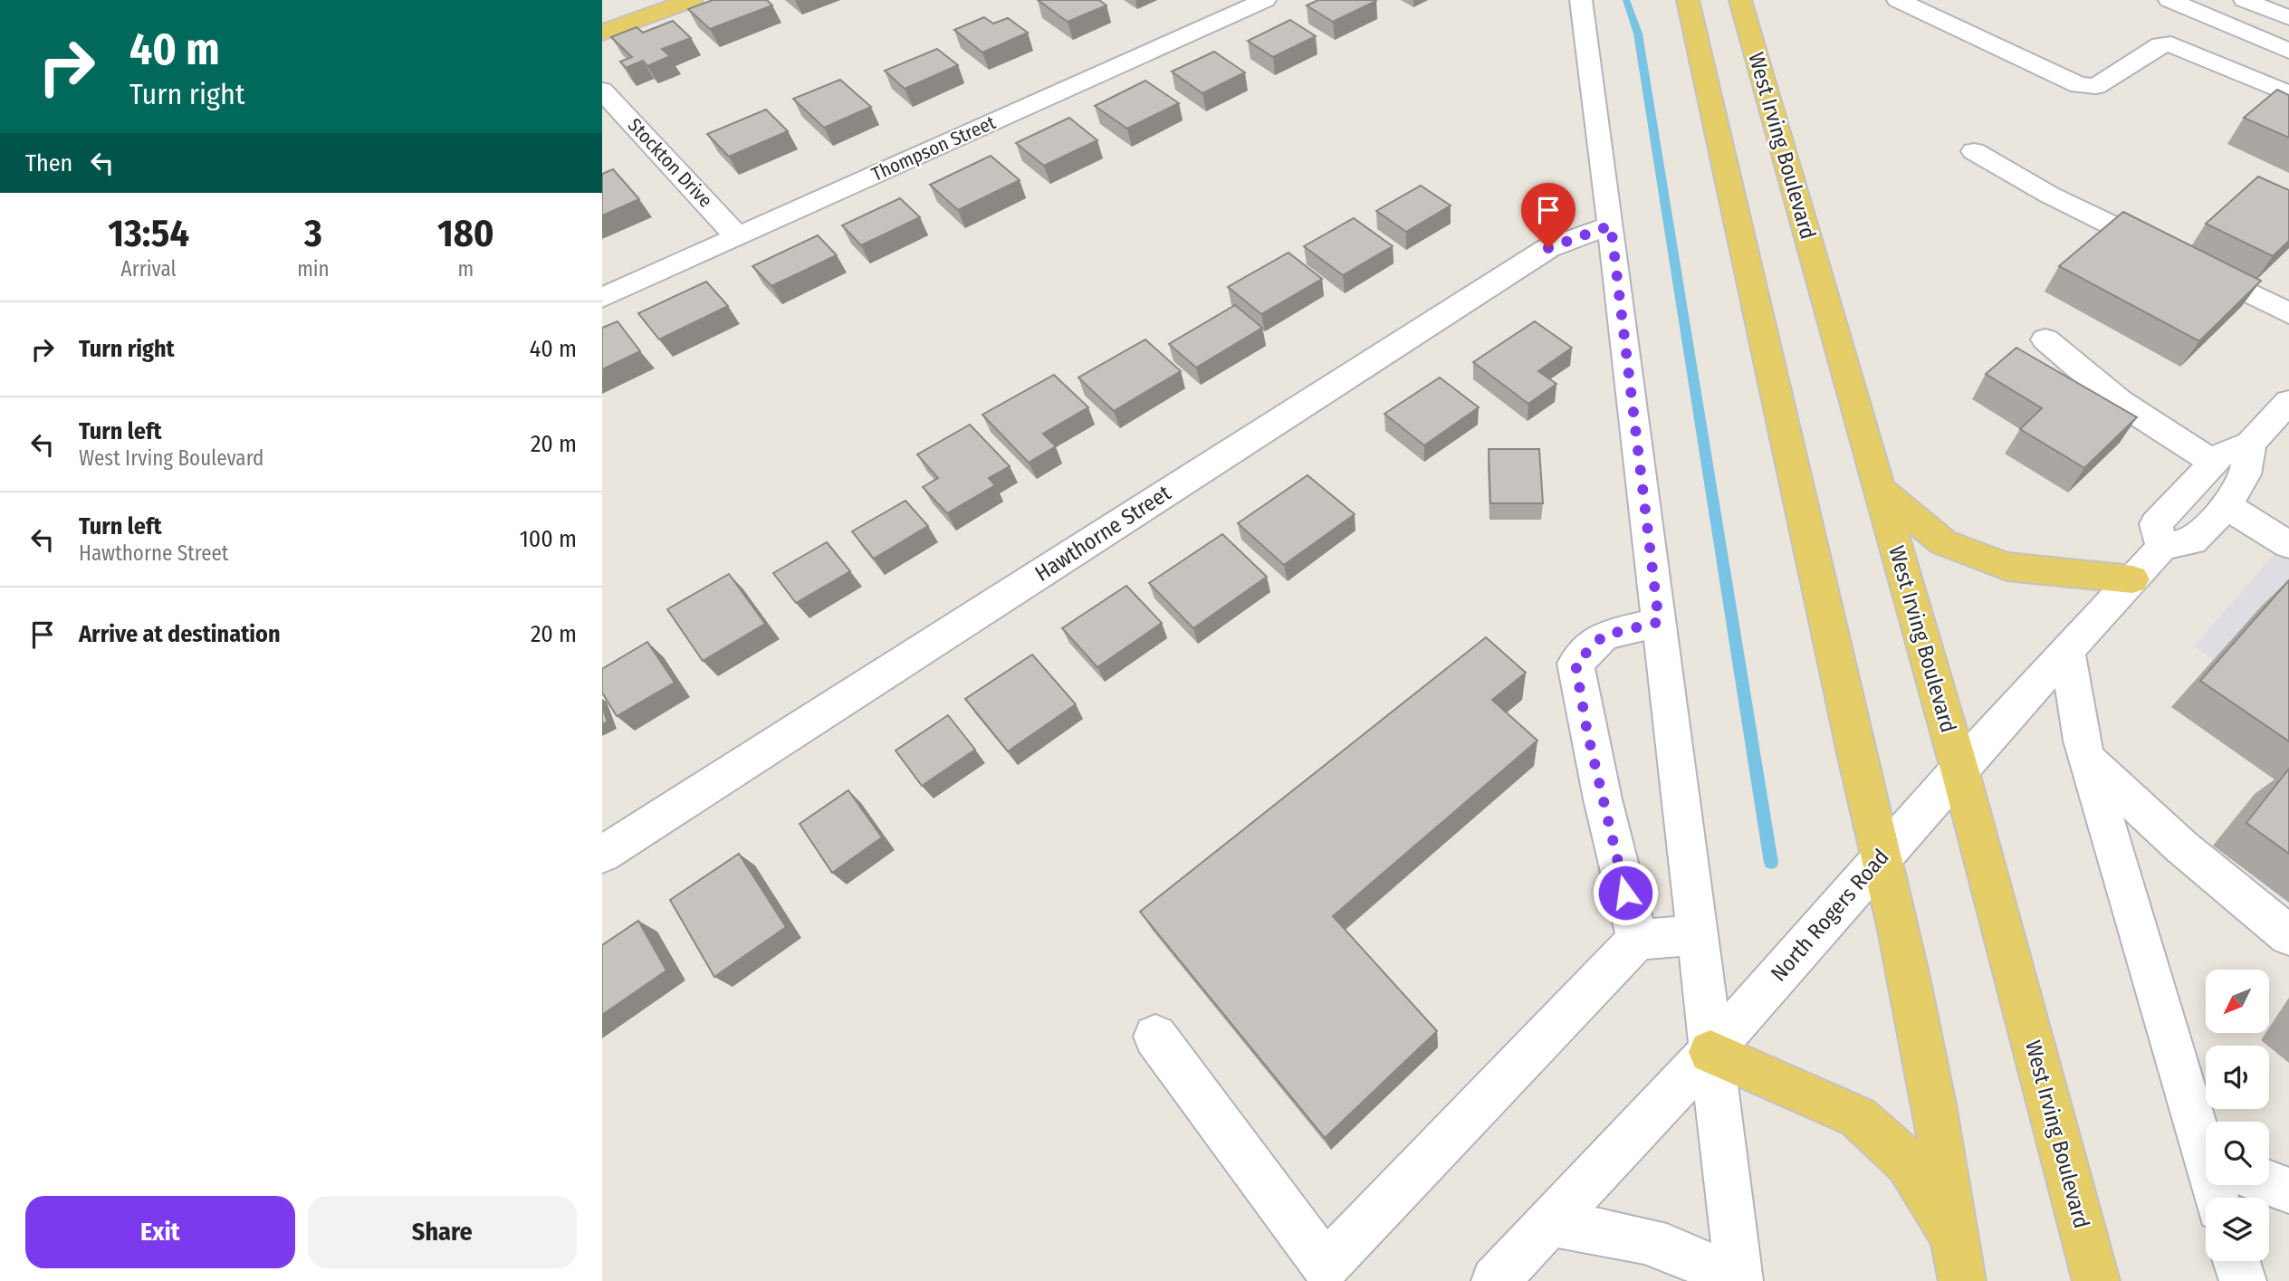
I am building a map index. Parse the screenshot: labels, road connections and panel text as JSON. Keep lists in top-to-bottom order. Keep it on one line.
{"streets":{"main road":["West Irving Boulevard"],"street":["Thompson Street","Stockton Drive","Hawthorne Street","North Rogers Road"]},"crossings":[["West Irving Boulevard","North Rogers Road"],["Thompson Street","Stockton Drive"]],"north":"bottom left","page":{"turn":["40 m","Turn right"],"then":"Then","eta":["13:54","Arrival","3","min","180","m"],"list":[{"name":"Turn right","value":"40 m"},{"name":"Turn left","note":"West Irving Boulevard","value":"20 m"},{"name":"Turn left","note":"Hawthorne Street","value":"100 m"},{"name":"Arrive at destination","value":"20 m"}],"buttons":["Exit","Share"]}}
